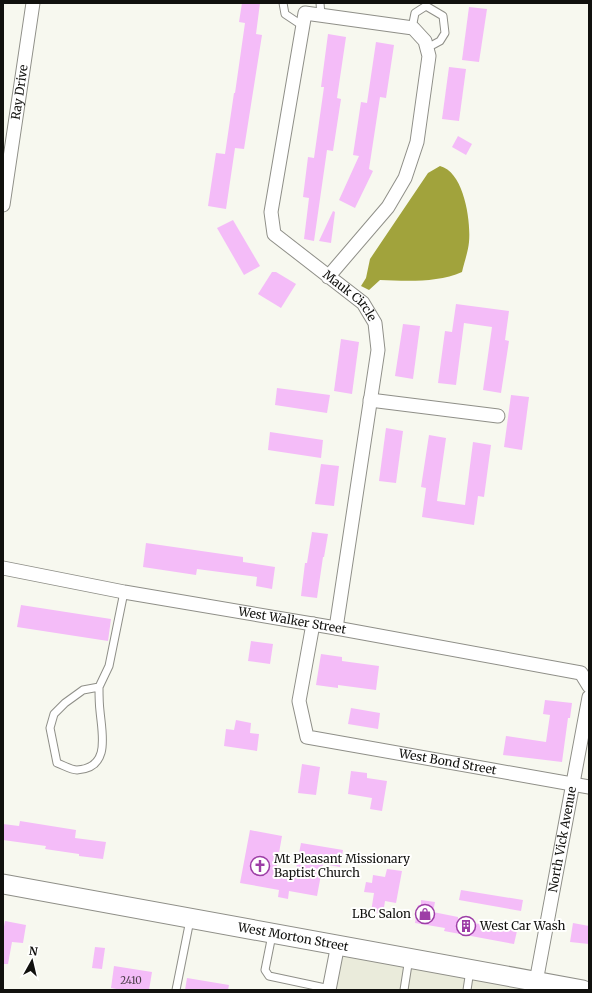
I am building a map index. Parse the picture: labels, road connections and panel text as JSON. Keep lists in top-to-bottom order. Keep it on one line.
{"streets":{"main road":["West Morton Street"],"street":["Ray Drive","Mauk Circle","West Walker Street","West Bond Street","North Vick Avenue"]},"crossings":[["Mauk Circle","West Walker Street"],["West Walker Street","West Bond Street"],["West Bond Street","North Vick Avenue"],["North Vick Avenue","West Morton Street"]],"places":{"church":["Mt Pleasant Missionary Baptist Church"],"shop":["LBC Salon"],"building":["West Car Wash"]},"house_numbers":["2410"],"north":"top"}
